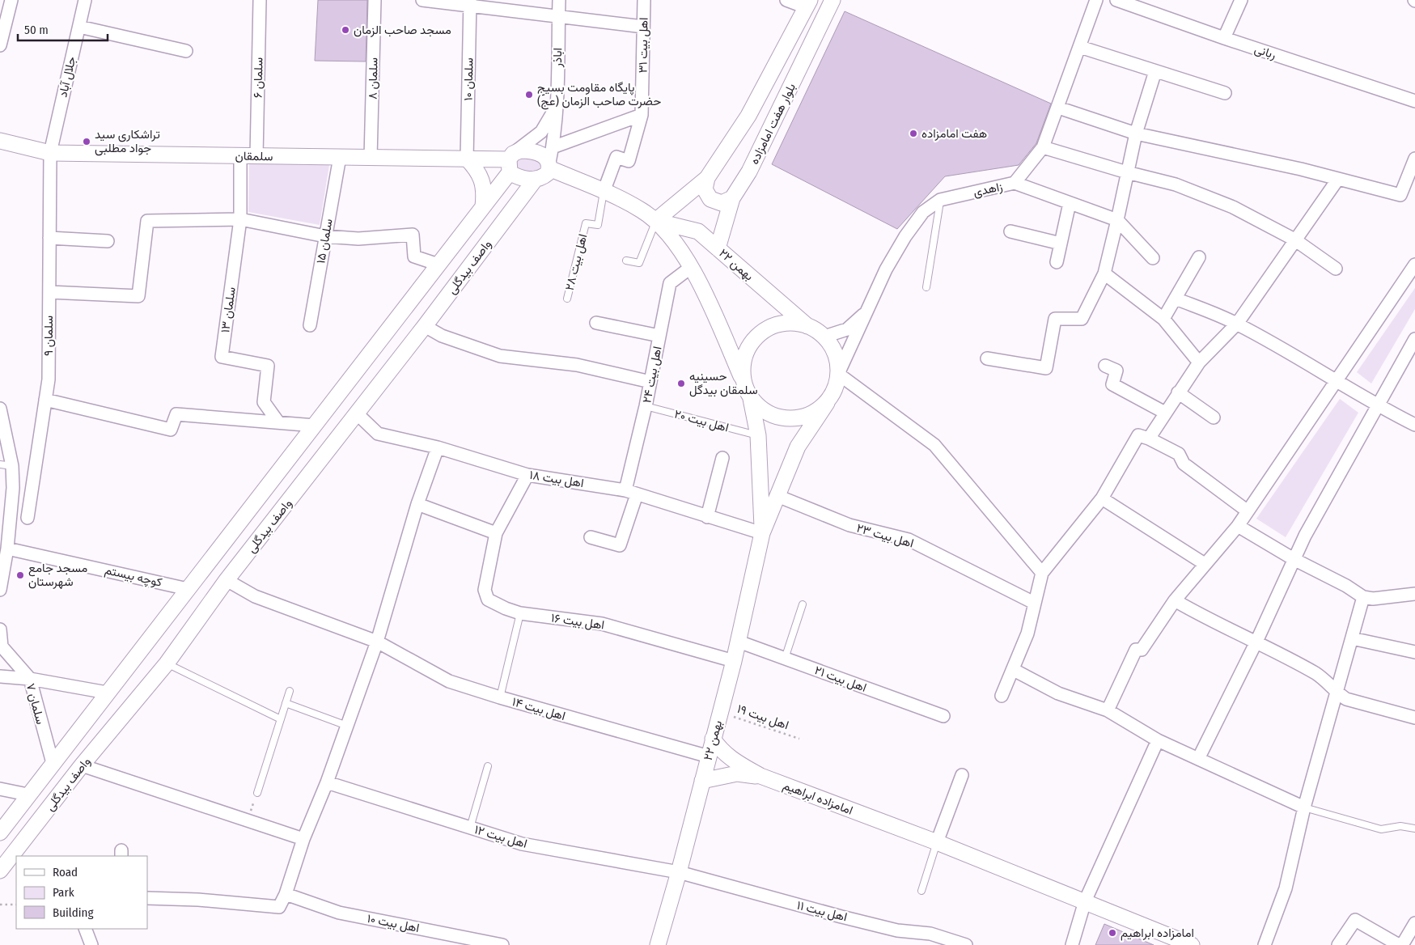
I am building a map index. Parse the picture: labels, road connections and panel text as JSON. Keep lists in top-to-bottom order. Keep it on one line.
{"streets":{"street":["اهل بیت ۳۱","ربانی","اباذر","جلال آباد","سلمان ۶","سلمان ۸","سلمان ۱۰","بلوار هفت امامزاده","سلمقان","زاهدی","سلمان ۱۵","۲۲ بهمن","واصف بیدگلی","سلمان ۱۳","سلمان ۹","اهل بیت ۲۴","اهل بیت ۱۸","اهل بیت ۲۳","کوچه بیستم","اهل بیت ۱۶","اهل بیت ۲۱","سلمان ۷","اهل بیت ۱۴","امامزاده ابراهیم","اهل بیت ۱۲","اهل بیت ۱۱","اهل بیت ۱۰"],"lane":["اهل بیت ۲۸","اهل بیت ۲۰"],"path":["اهل بیت ۱۹"]},"crossings":[["اهل بیت ۳۱","اهل بیت ۲۸"],["اهل بیت ۳۱","۲۲ بهمن"],["اباذر","۲۲ بهمن"],["اباذر","واصف بیدگلی"],["جلال آباد","سلمقان"],["جلال آباد","سلمان ۹"],["سلمان ۶","سلمقان"],["سلمان ۸","سلمقان"],["سلمان ۱۰","سلمقان"],["بلوار هفت امامزاده","۲۲ بهمن"],["سلمقان","سلمان ۱۵"],["سلمقان","۲۲ بهمن"],["سلمقان","واصف بیدگلی"],["سلمقان","سلمان ۱۳"],["سلمقان","سلمان ۹"],["زاهدی","۲۲ بهمن"],["اهل بیت ۲۸","۲۲ بهمن"],["۲۲ بهمن","واصف بیدگلی"],["۲۲ بهمن","اهل بیت ۲۴"],["۲۲ بهمن","اهل بیت ۲۰"],["۲۲ بهمن","اهل بیت ۱۸"],["۲۲ بهمن","اهل بیت ۲۳"],["۲۲ بهمن","اهل بیت ۱۶"],["۲۲ بهمن","اهل بیت ۲۱"],["۲۲ بهمن","اهل بیت ۱۴"],["۲۲ بهمن","اهل بیت ۱۹"],["۲۲ بهمن","امامزاده ابراهیم"],["۲۲ بهمن","اهل بیت ۱۲"],["۲۲ بهمن","اهل بیت ۱۱"],["واصف بیدگلی","اهل بیت ۱۸"],["واصف بیدگلی","کوچه بیستم"],["واصف بیدگلی","سلمان ۷"],["واصف بیدگلی","اهل بیت ۱۴"],["اهل بیت ۲۴","اهل بیت ۲۰"],["اهل بیت ۲۴","اهل بیت ۱۸"],["اهل بیت ۱۸","اهل بیت ۱۶"],["اهل بیت ۱۲","اهل بیت ۱۱"]],"places":["مسجد صاحب الزمان","پایگاه مقاومت بسیج حضرت صاحب الزمان (عج)","هفت امامزاده","تراشکاری سید جواد مطلبی","حسینیه سلمقان بیدگل","مسجد جامع شهرستان","امامزاده ابراهیم"],"legend":["Road","Park","Building"],"scale_bar":"50 m"}
